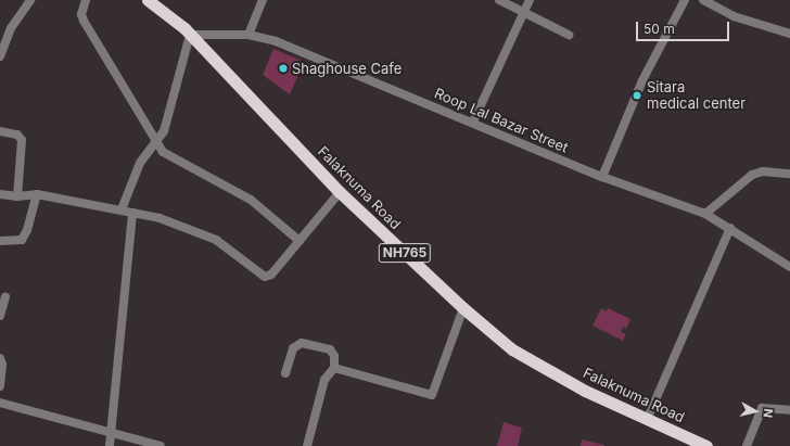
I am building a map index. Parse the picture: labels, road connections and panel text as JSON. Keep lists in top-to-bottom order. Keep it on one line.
{"streets":{"highway":["Falaknuma Road","NH765"],"street":["Roop Lal Bazar Street"]},"crossings":[["Roop Lal Bazar Street","Falaknuma Road"]],"places":["Shaghouse Cafe","Sitara medical center"],"scale_bar":"50 m","north":"right"}
